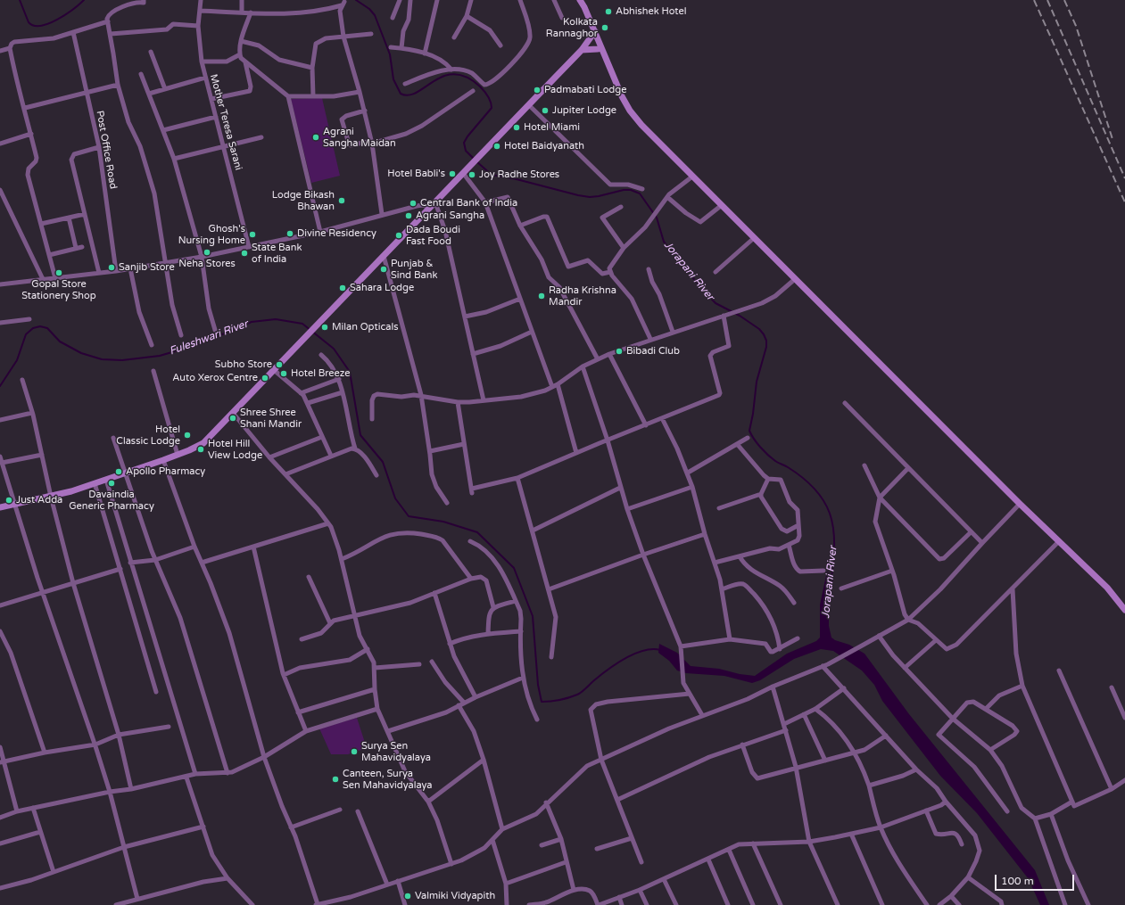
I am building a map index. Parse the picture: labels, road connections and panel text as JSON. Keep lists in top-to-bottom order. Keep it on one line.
{"streets":{"street":["Mother Teresa Sarani","Post Office Road"]},"water":["Jorapani River","Fuleshwari River"],"places":["Abhishek Hotel","Kolkata Rannaghor","Padmabati Lodge","Jupiter Lodge","Hotel Miami","Agrani Sangha Maidan","Hotel Baidyanath","Hotel Babli's","Joy Radhe Stores","Lodge Bikash Bhawan","Central Bank of India","Agrani Sangha","Divine Residency","Ghosh's Nursing Home","Dada Boudi Fast Food","Neha Stores","State Bank of India","Sanjib Store","Punjab & Sind Bank","Gopal Store Stationery Shop","Sahara Lodge","Radha Krishna Mandir","Milan Opticals","Bibadi Club","Subho Store","Hotel Breeze","Auto Xerox Centre","Shree Shree Shani Mandir","Hotel Classic Lodge","Hotel Hill View Lodge","Apollo Pharmacy","Davaindia Generic Pharmacy","Just Adda","Surya Sen Mahavidyalaya","Canteen, Surya Sen Mahavidyalaya","Valmiki Vidyapith"],"scale_bar":"100 m"}
